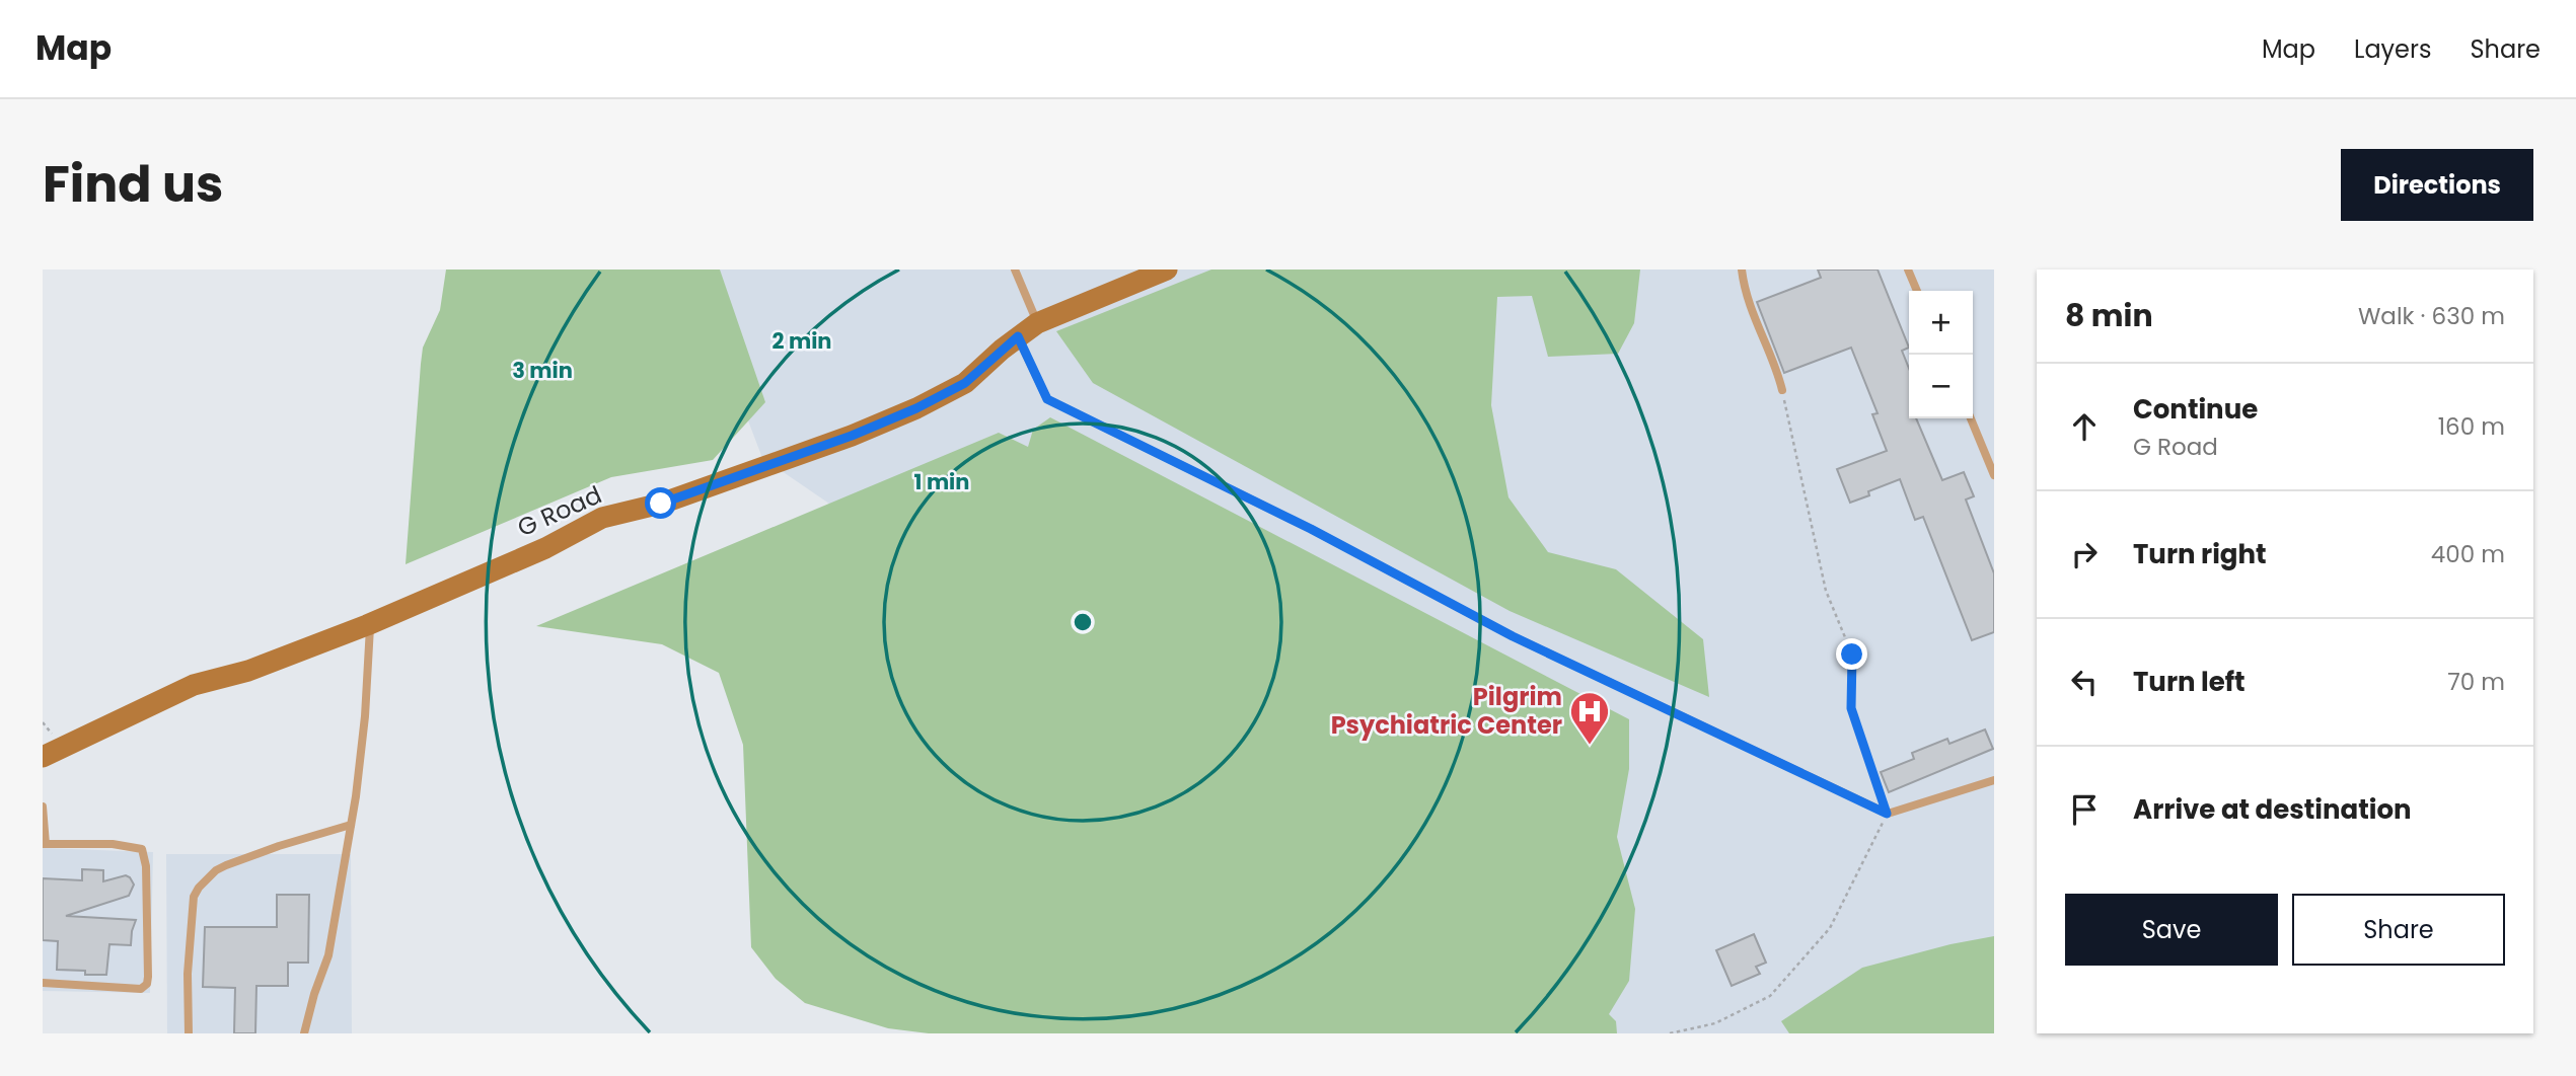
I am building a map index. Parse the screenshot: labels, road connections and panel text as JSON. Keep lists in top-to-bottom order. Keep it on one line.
{"streets":{"street":["G Road"]},"places":{"hospital":["Pilgrim Psychiatric Center"]},"page":{"header":"Map","nav":["Map","Layers","Share"],"title":"Find us","buttons":["Directions",["Save","Share"]],"heading":["8 min","Walk · 630 m"],"map_buttons":["+","−"],"list":[["Continue","G Road","160 m"],["Turn right","400 m"],["Turn left","70 m"],"Arrive at destination"]},"rings":["2 min","3 min","1 min"]}
